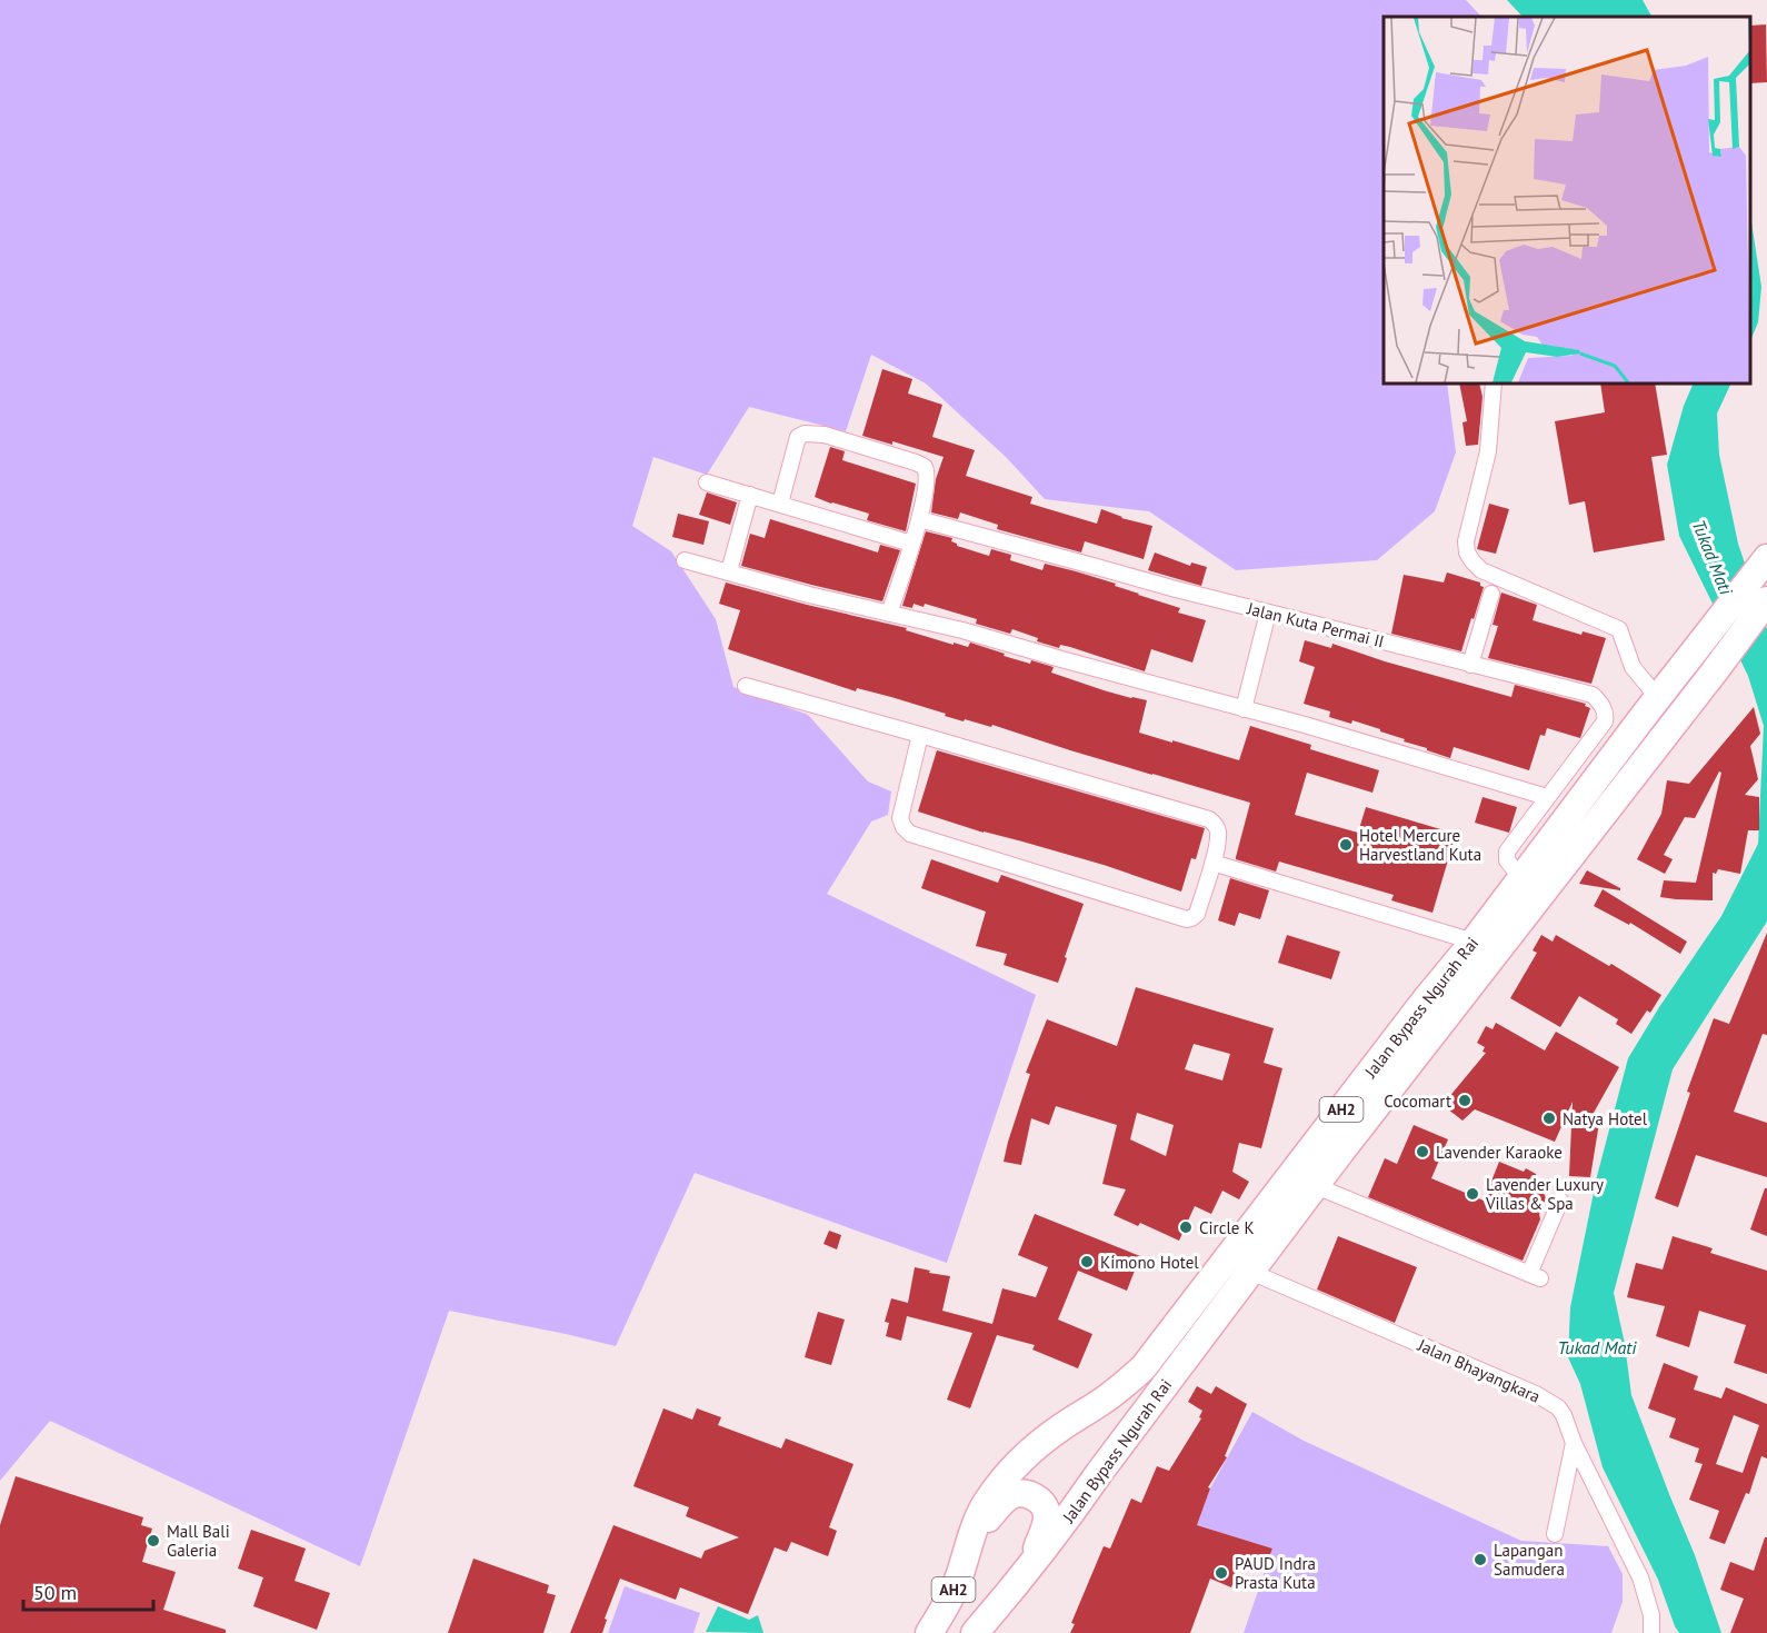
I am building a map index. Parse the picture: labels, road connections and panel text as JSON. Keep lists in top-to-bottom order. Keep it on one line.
{"streets":{"highway":["Jalan Bypass Ngurah Rai","AH2"],"street":["Jalan Kuta Permai II","Jalan Bhayangkara"]},"crossings":[["Jalan Bypass Ngurah Rai","Jalan Bhayangkara"]],"water":["Tukad Mati"],"places":["Hotel Mercure Harvestland Kuta","Cocomart","Natya Hotel","Lavender Karaoke","Lavender Luxury Villas & Spa","Circle K","Kimono Hotel","Mall Bali Galeria","Lapangan Samudera","PAUD Indra Prasta Kuta"],"scale_bar":"50 m"}
